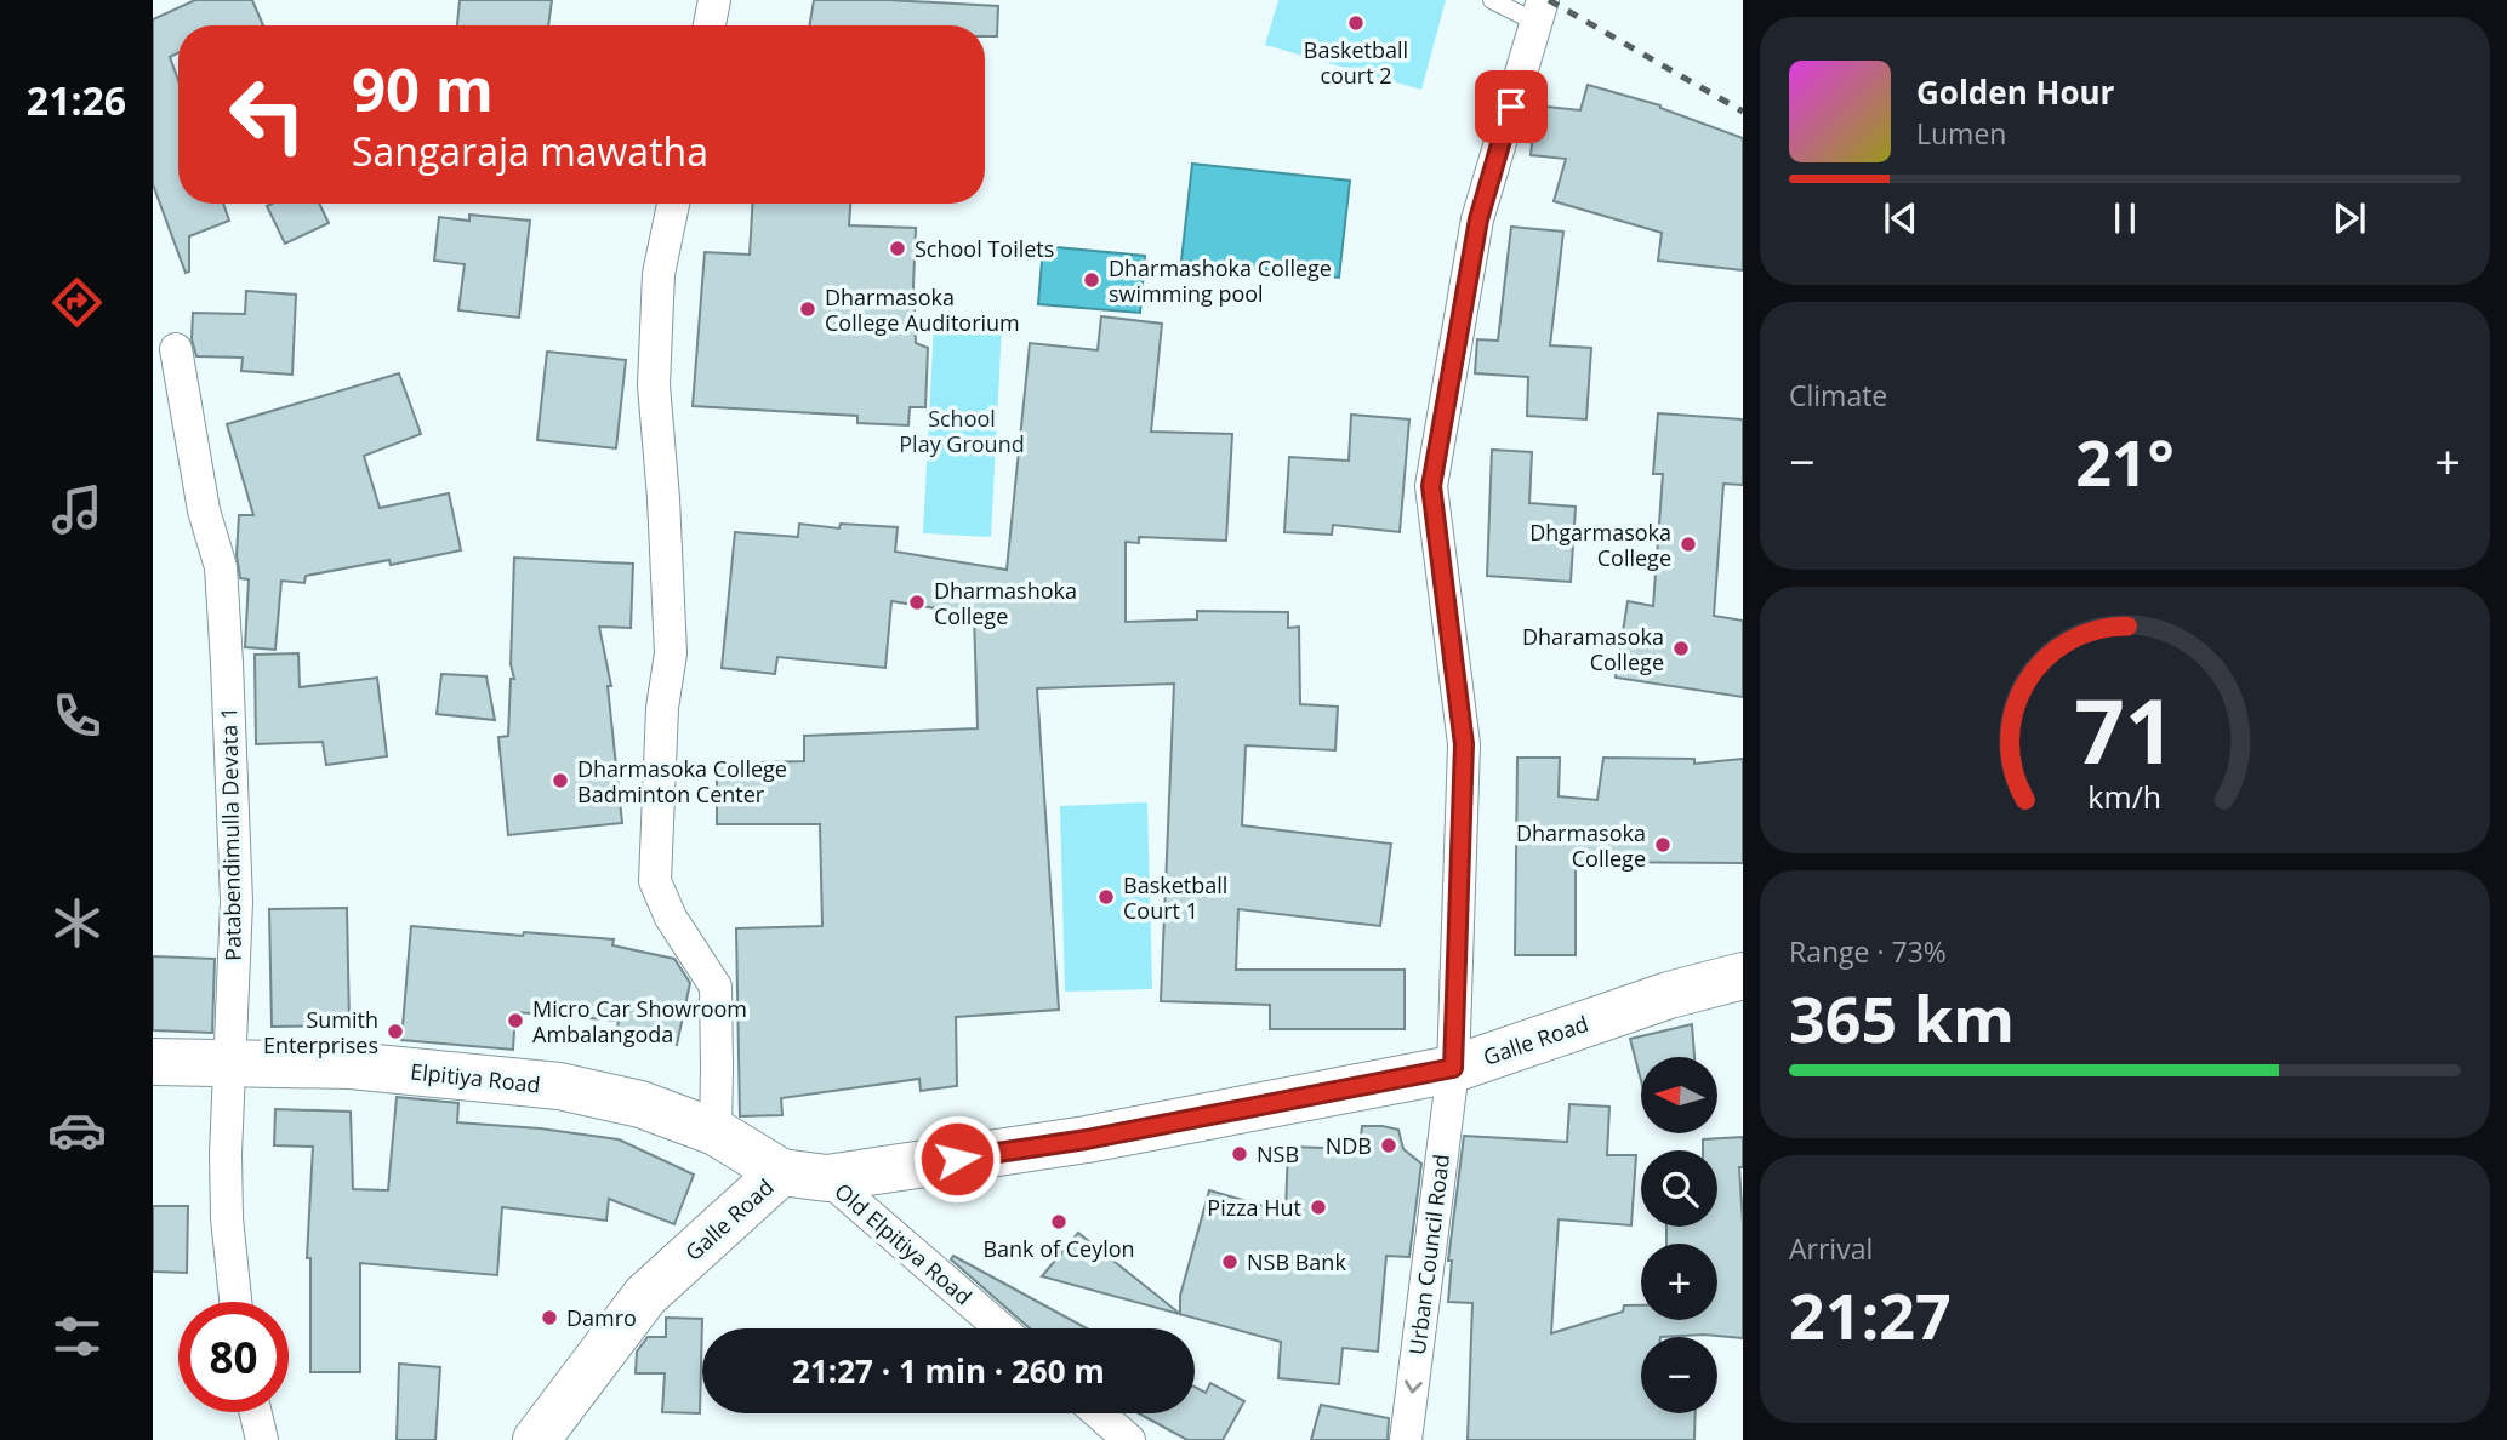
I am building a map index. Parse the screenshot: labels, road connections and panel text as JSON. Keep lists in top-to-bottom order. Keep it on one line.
{"streets":{"main road":["Galle Road","Elpitiya Road"],"street":["Patabendimulla Devata 1","Old Elpitiya Road","Urban Council Road"]},"crossings":[["Patabendimulla Devata 1","Elpitiya Road"],["Galle Road","Elpitiya Road"],["Galle Road","Old Elpitiya Road"],["Galle Road","Urban Council Road"]],"parks":["School Play Ground"],"places":["Basketball court 2","School Toilets","Dharmashoka College swimming pool","Dharmasoka College Auditorium","Dhgarmasoka College","Dharmashoka College","Dharamasoka College","Dharmasoka College Badminton Center","Dharmasoka College","Basketball Court 1","Micro Car Showroom Ambalangoda","Sumith Enterprises","NDB","NSB","Pizza Hut","Bank of Ceylon","NSB Bank","Damro"],"north":"left","page":{"tabs":"21:26","turn":["90 m","Sangaraja mawatha"],"song":["Golden Hour","Lumen"],"tile":["Climate",["Range · 73%","365 km"],["Arrival","21:27"]],"heat":["−","21°","+"],"map_buttons":["+","−"],"limit":"80","trip":"21:27 · 1 min · 260 m","gauge":["71","km/h"]}}
